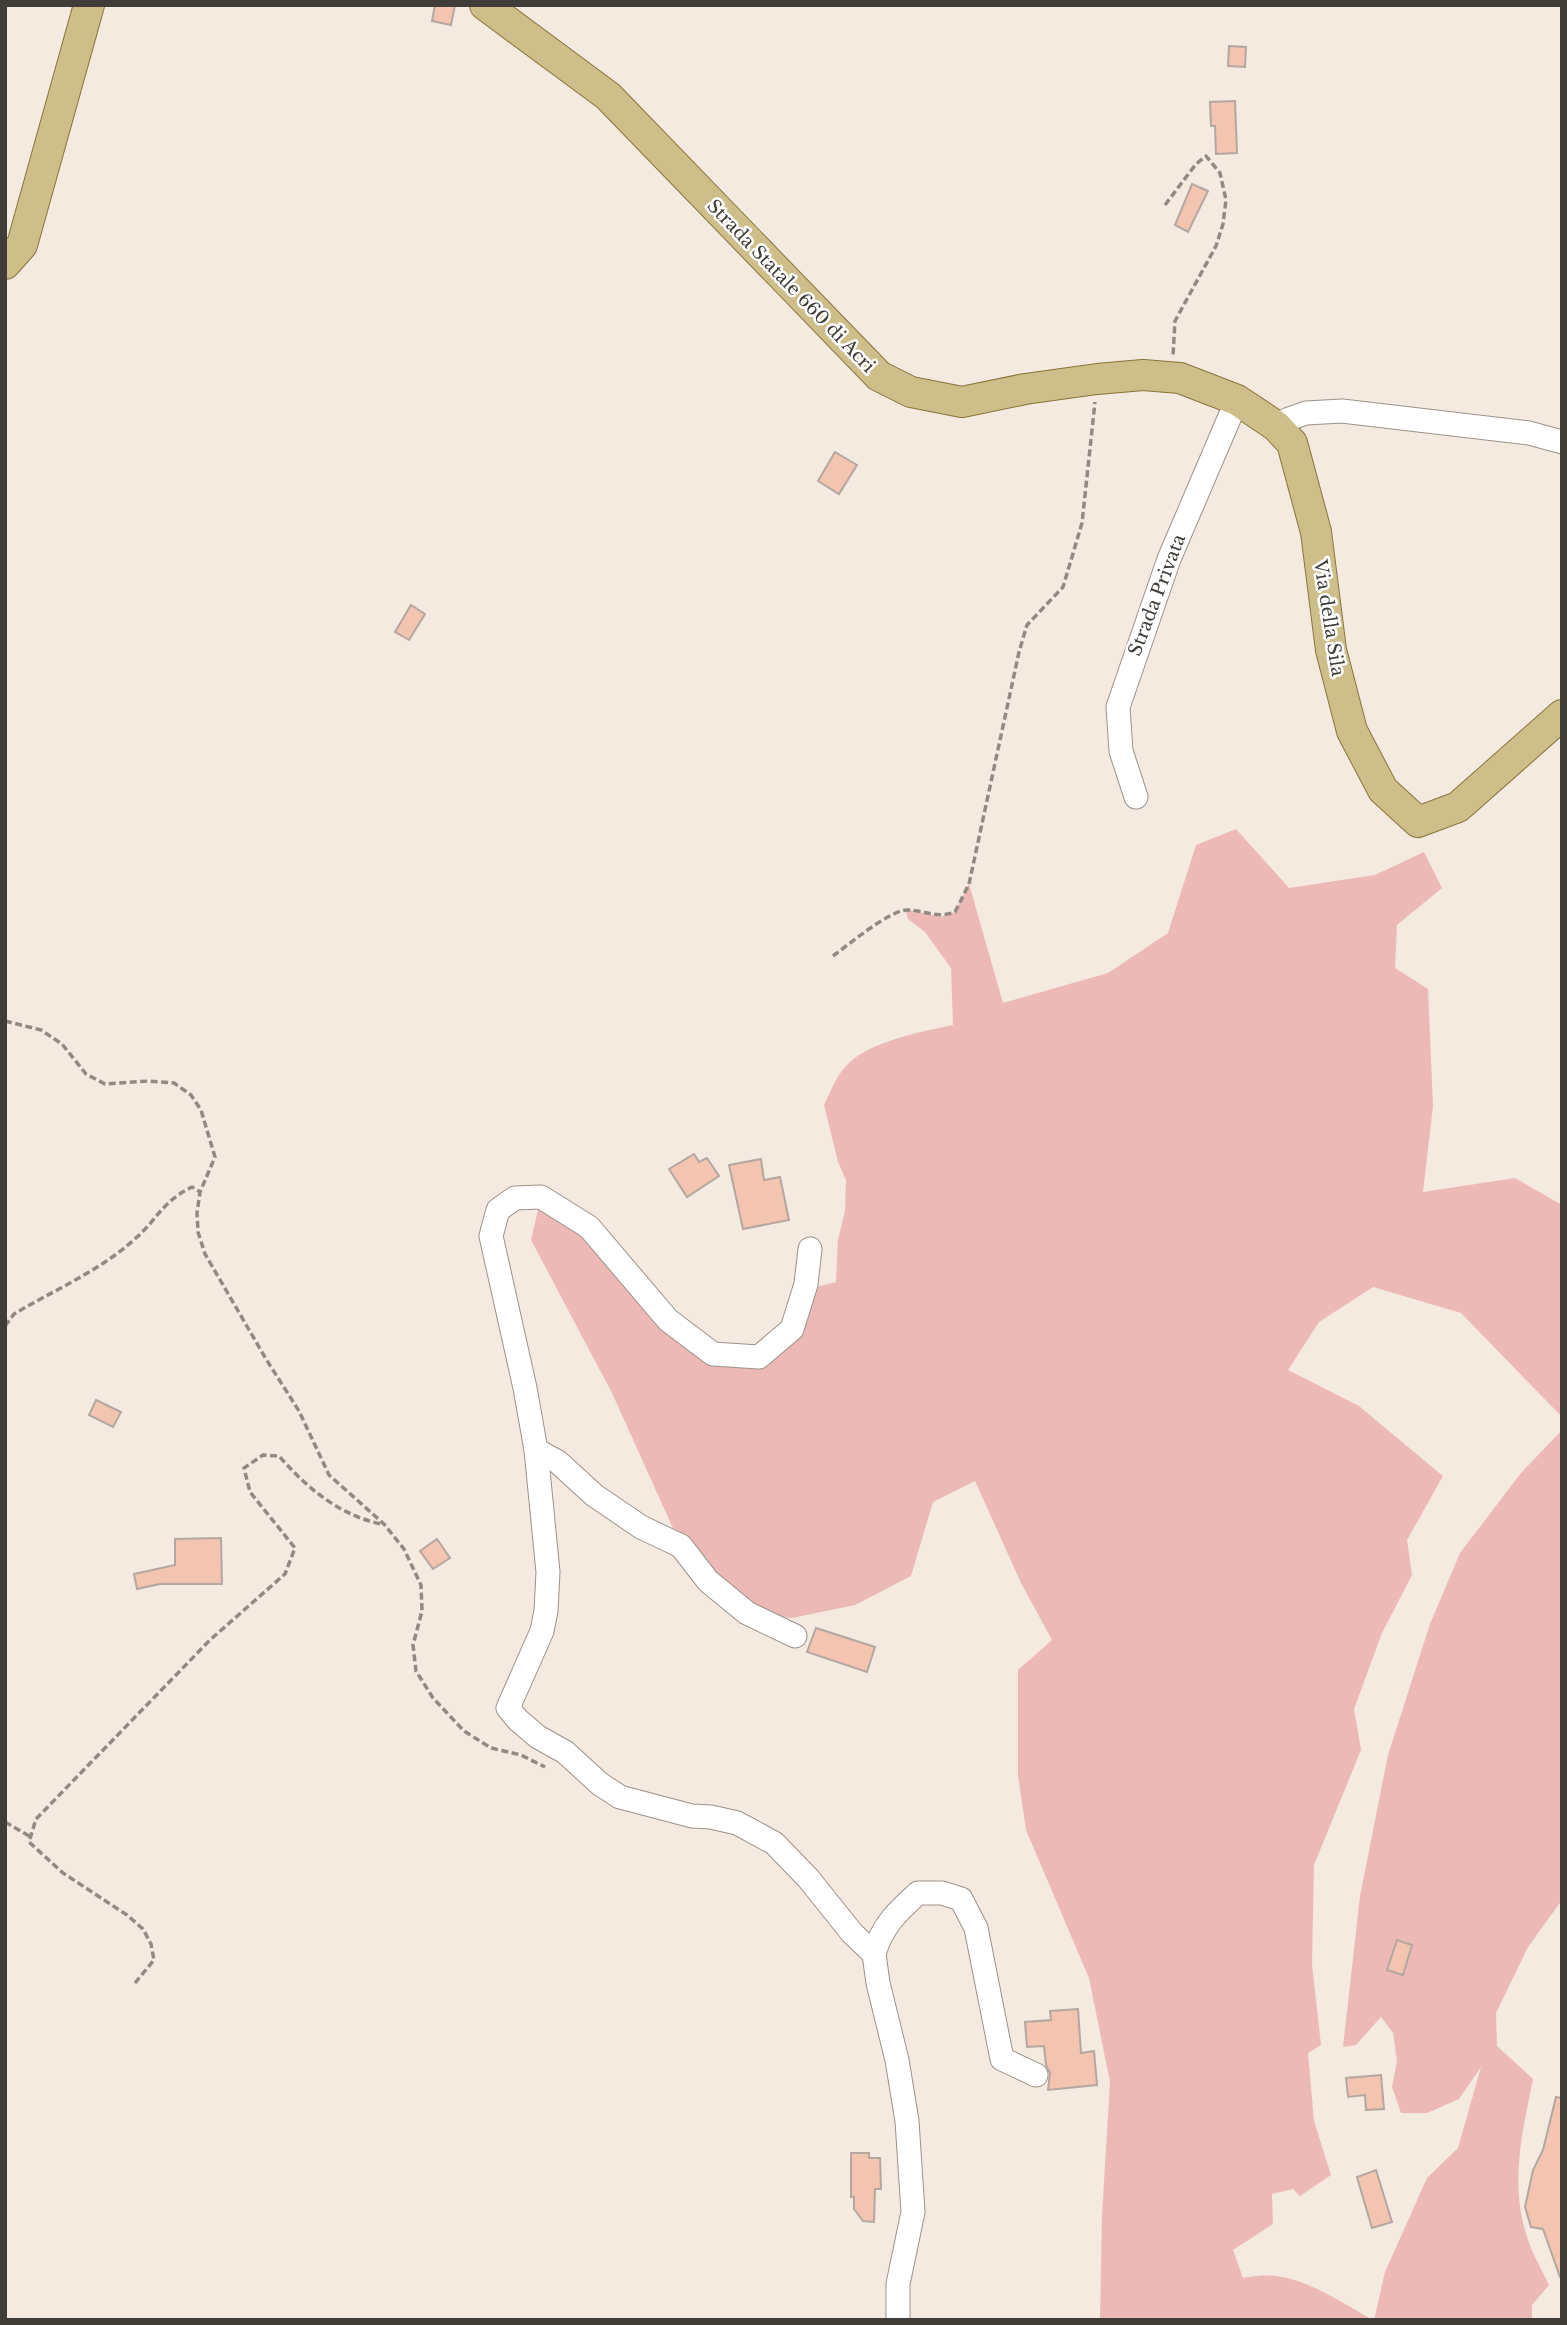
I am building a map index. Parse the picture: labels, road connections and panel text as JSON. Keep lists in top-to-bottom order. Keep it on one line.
{"streets":{"main road":["Strada Statale 660 di Acri","Via della Sila"],"street":["Strada Privata"]},"crossings":[["Strada Statale 660 di Acri","Strada Privata"],["Strada Statale 660 di Acri","Via della Sila"]]}
